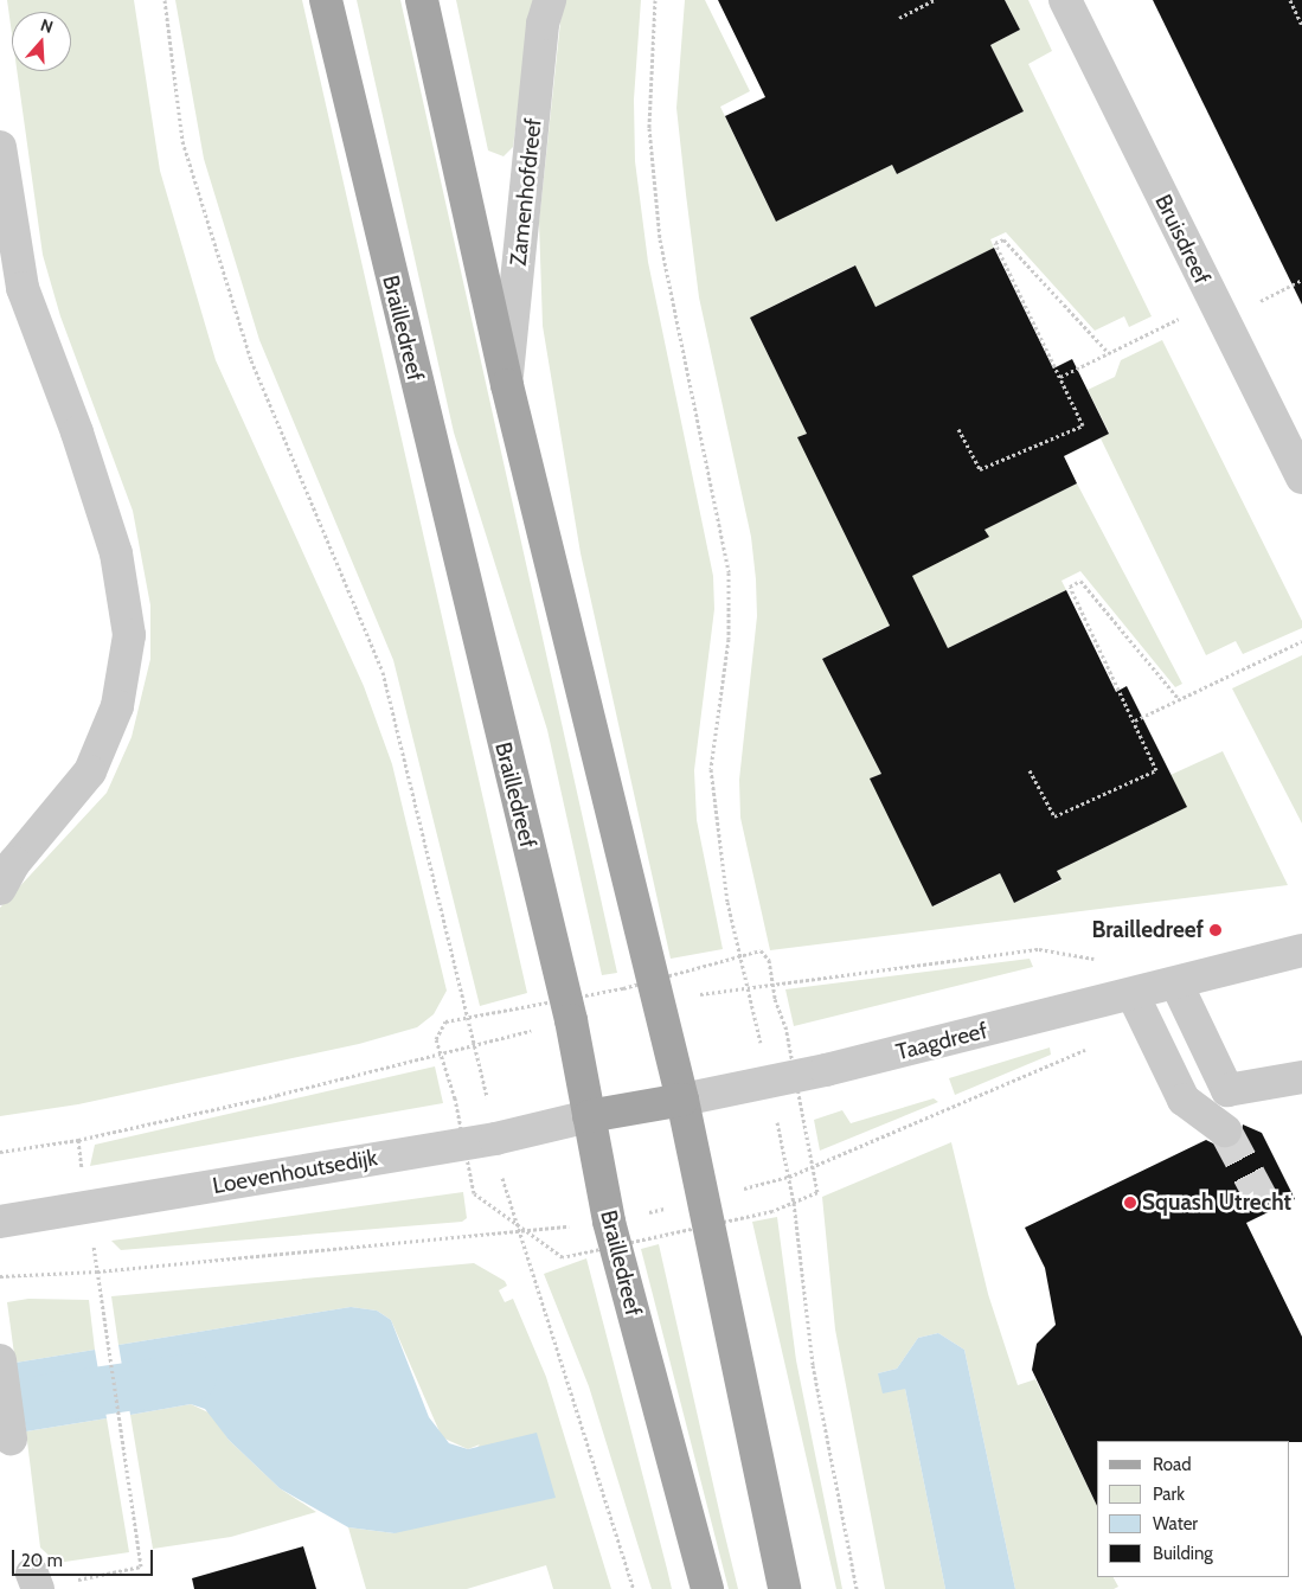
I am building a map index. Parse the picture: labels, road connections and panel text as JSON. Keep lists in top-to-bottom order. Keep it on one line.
{"streets":{"main road":["Brailledreef"],"street":["Zamenhofdreef","Bruisdreef","Taagdreef","Loevenhoutsedijk"]},"crossings":[["Brailledreef","Loevenhoutsedijk"]],"places":["Brailledreef","Squash Utrecht"],"legend":["Road","Park","Water","Building"],"scale_bar":"20 m","north":"top"}
